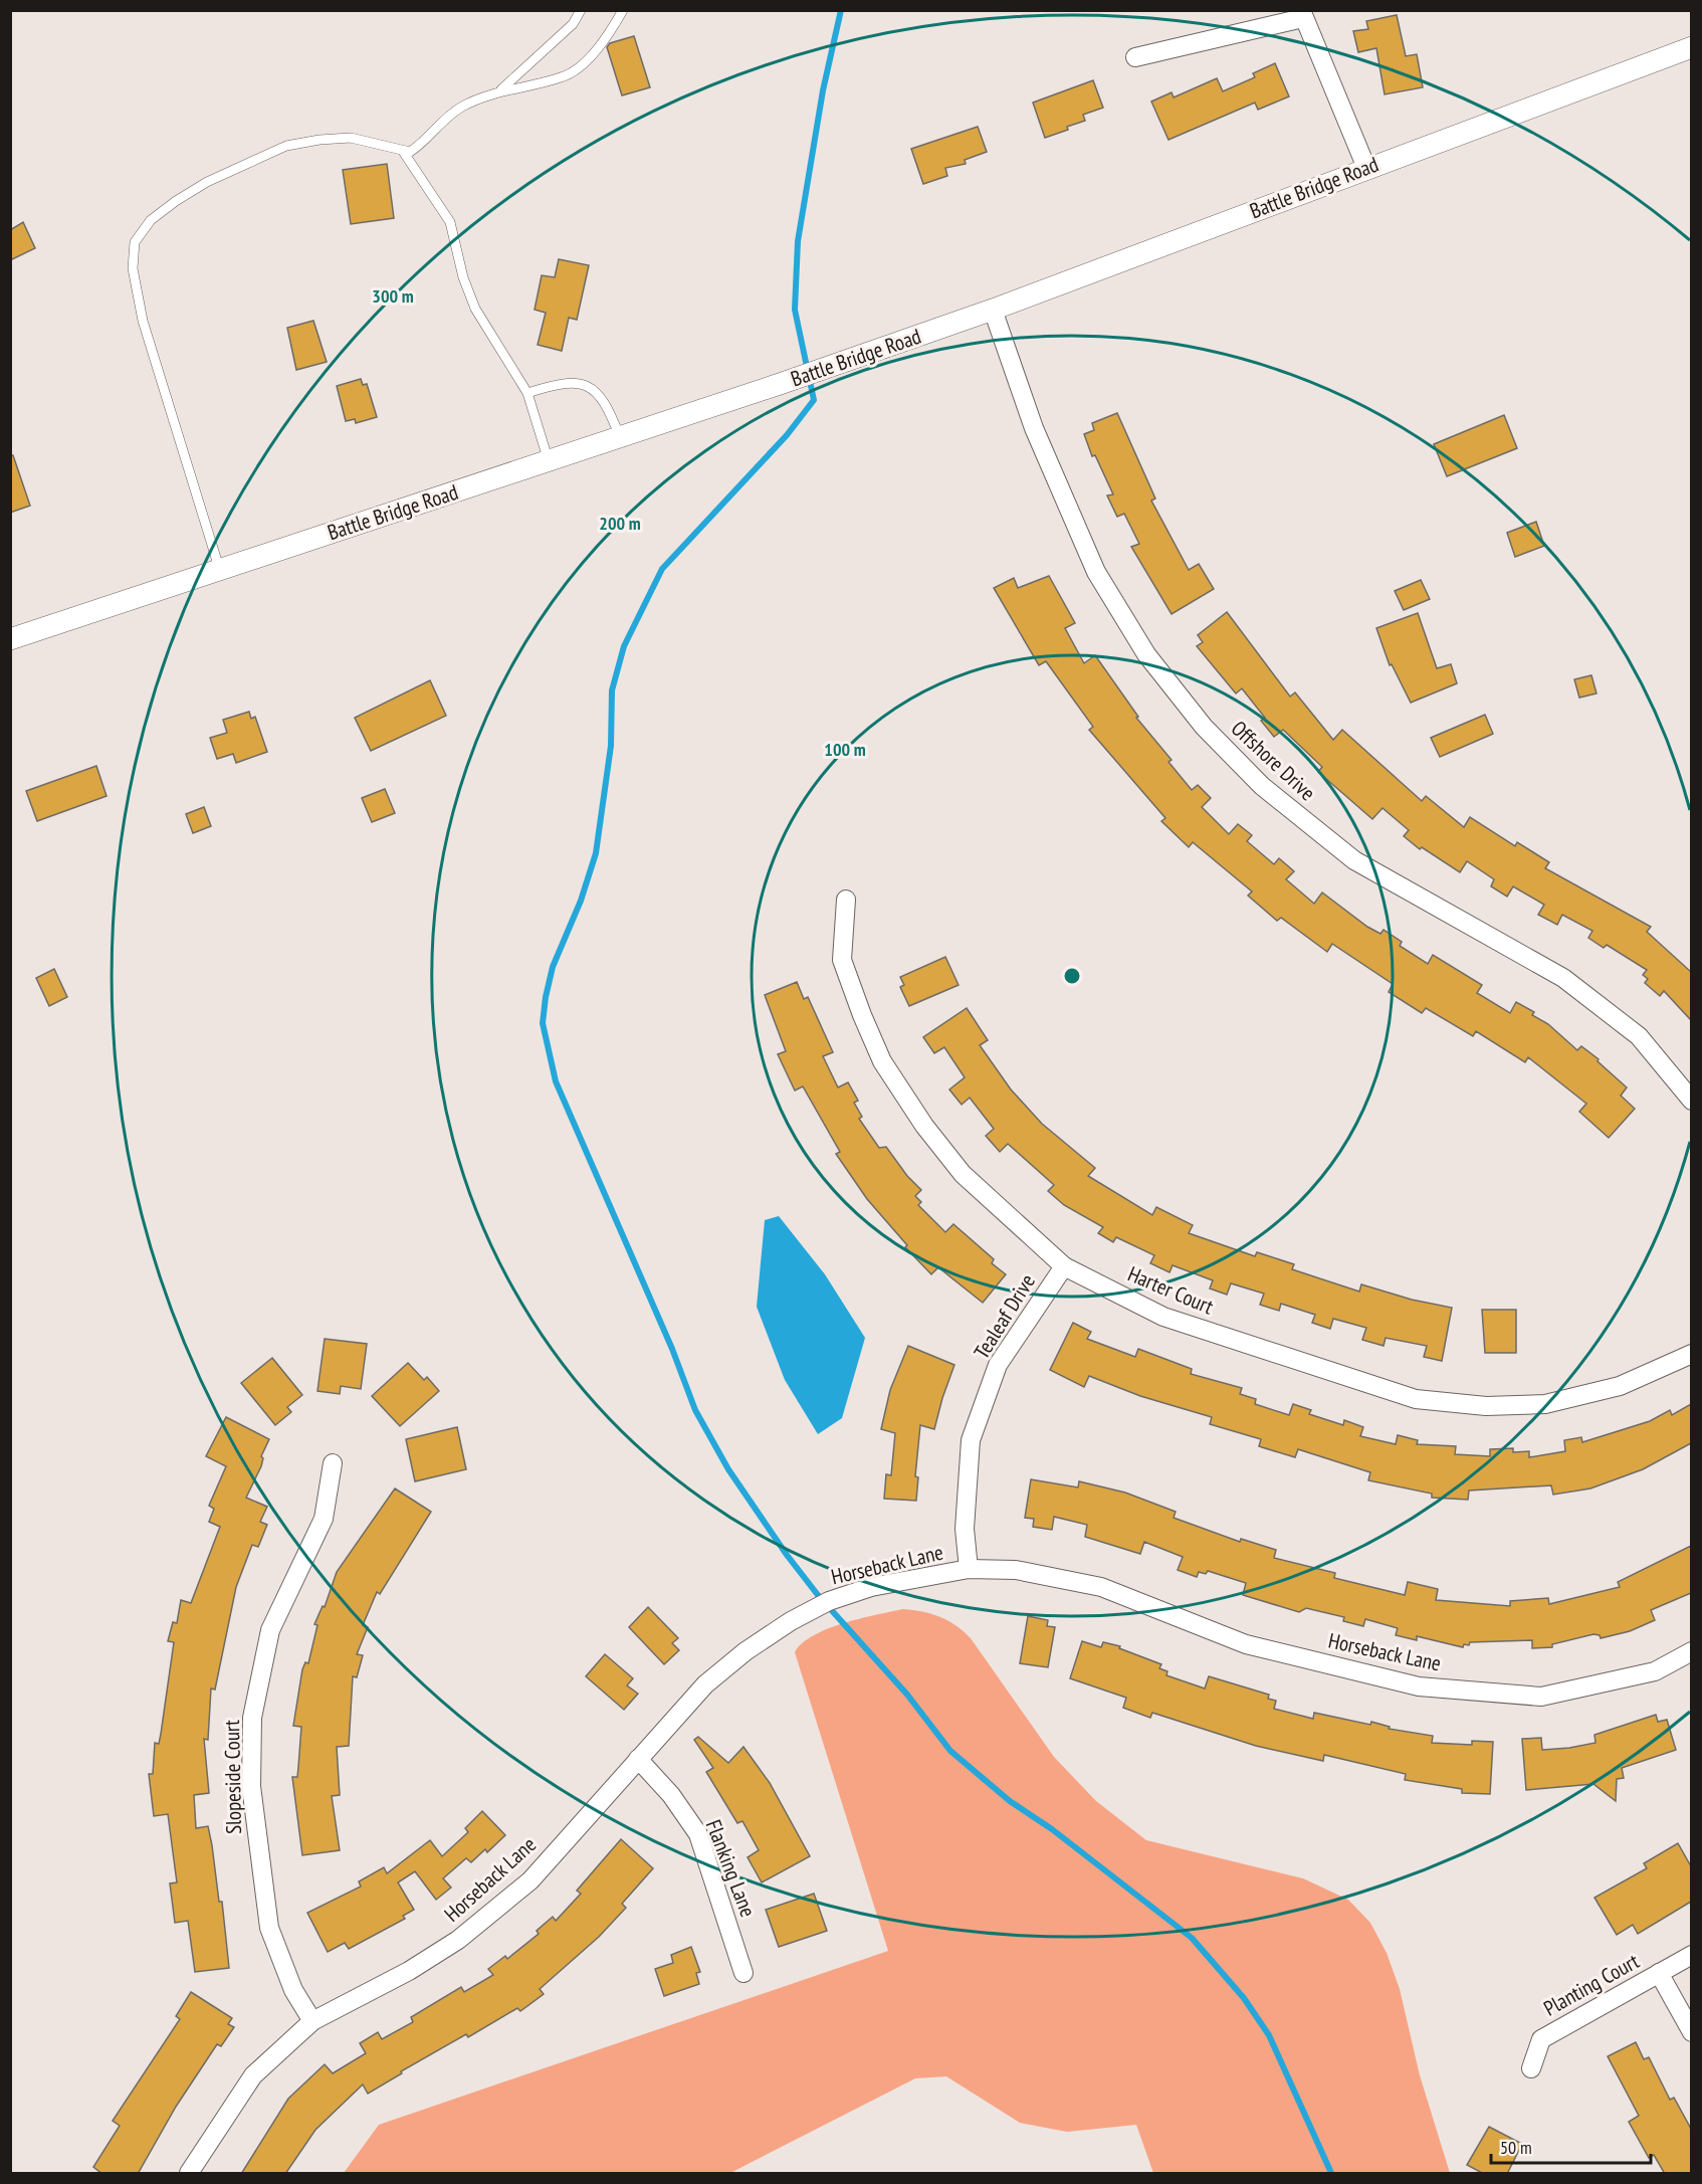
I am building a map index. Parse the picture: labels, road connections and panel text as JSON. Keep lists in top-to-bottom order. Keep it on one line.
{"streets":{"street":["Battle Bridge Road","Offshore Drive","Harter Court","Tealeaf Drive","Horseback Lane","Slopeside Court","Flanking Lane","Planting Court"]},"crossings":[["Battle Bridge Road","Offshore Drive"],["Harter Court","Tealeaf Drive"],["Tealeaf Drive","Horseback Lane"],["Horseback Lane","Slopeside Court"],["Horseback Lane","Flanking Lane"]],"scale_bar":"50 m","rings":["300 m","200 m","100 m"]}
